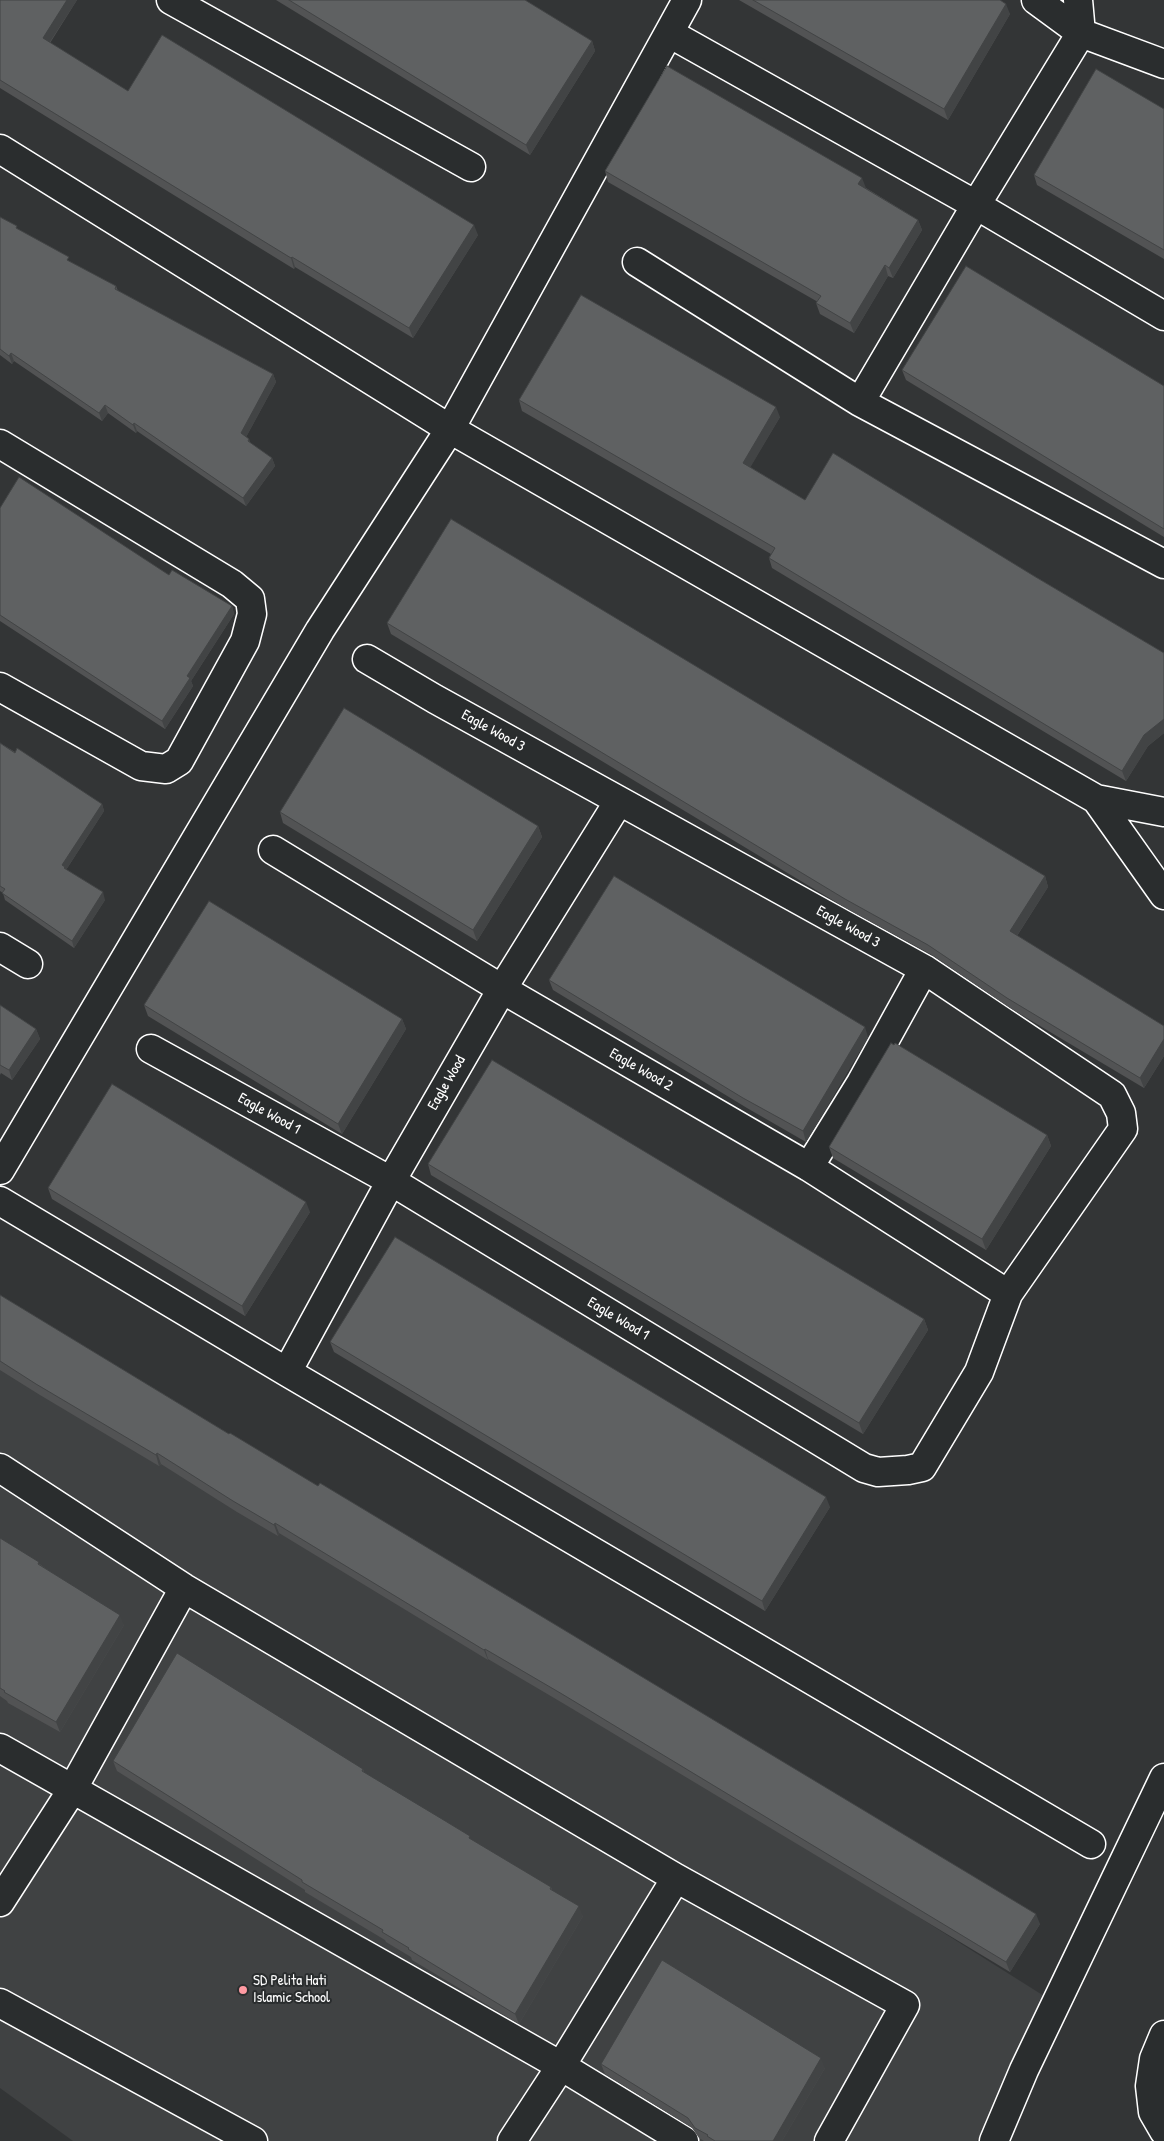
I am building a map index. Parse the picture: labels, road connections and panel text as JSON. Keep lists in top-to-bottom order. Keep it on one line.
{"streets":{"street":["Eagle Wood 3","Eagle Wood 2","Eagle Wood","Eagle Wood 1"]},"crossings":[["Eagle Wood 3","Eagle Wood 2"],["Eagle Wood 3","Eagle Wood"],["Eagle Wood 3","Eagle Wood 1"],["Eagle Wood 2","Eagle Wood"],["Eagle Wood 2","Eagle Wood 1"],["Eagle Wood","Eagle Wood 1"]],"places":["SD Pelita Hati Islamic School"]}
